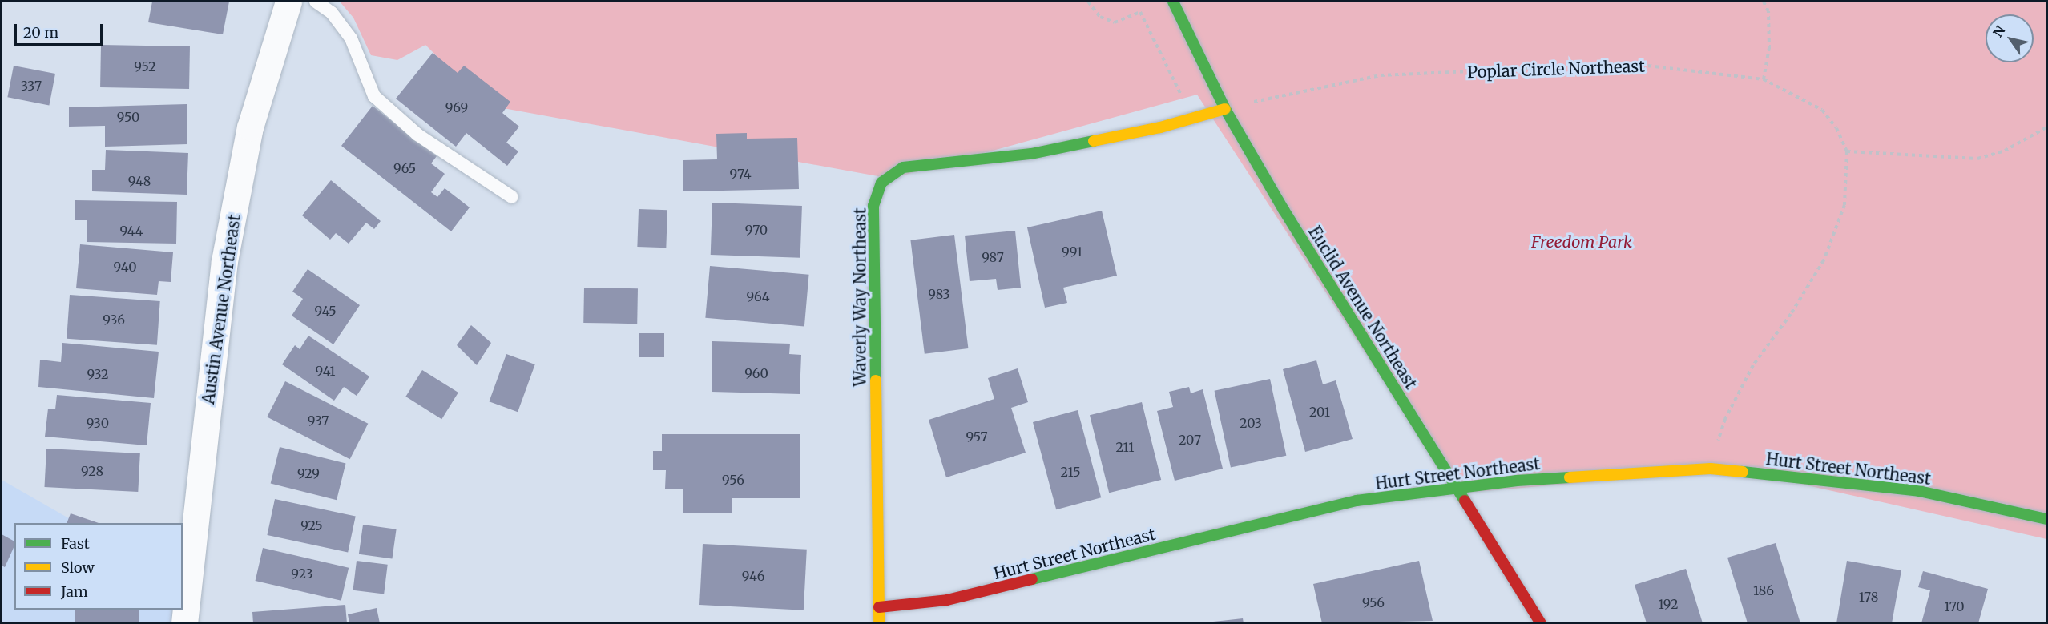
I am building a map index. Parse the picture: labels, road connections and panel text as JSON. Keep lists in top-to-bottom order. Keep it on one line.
{"streets":{"street":["Waverly Way Northeast","Euclid Avenue Northeast","Austin Avenue Northeast","Hurt Street Northeast"],"path":["Poplar Circle Northeast"]},"crossings":[["Poplar Circle Northeast","Waverly Way Northeast"],["Poplar Circle Northeast","Euclid Avenue Northeast"],["Poplar Circle Northeast","Hurt Street Northeast"],["Waverly Way Northeast","Euclid Avenue Northeast"],["Waverly Way Northeast","Hurt Street Northeast"],["Euclid Avenue Northeast","Hurt Street Northeast"]],"parks":["Freedom Park"],"house_numbers":["952","337","969","950","965","974","948","970","944","991","987","940","983","964","945","936","941","960","932","201","937","930","203","957","207","211","928","215","929","956","925","923","946","186","178","956","192","170"],"legend":["Fast","Slow","Jam"],"scale_bar":"20 m","north":"top left"}
